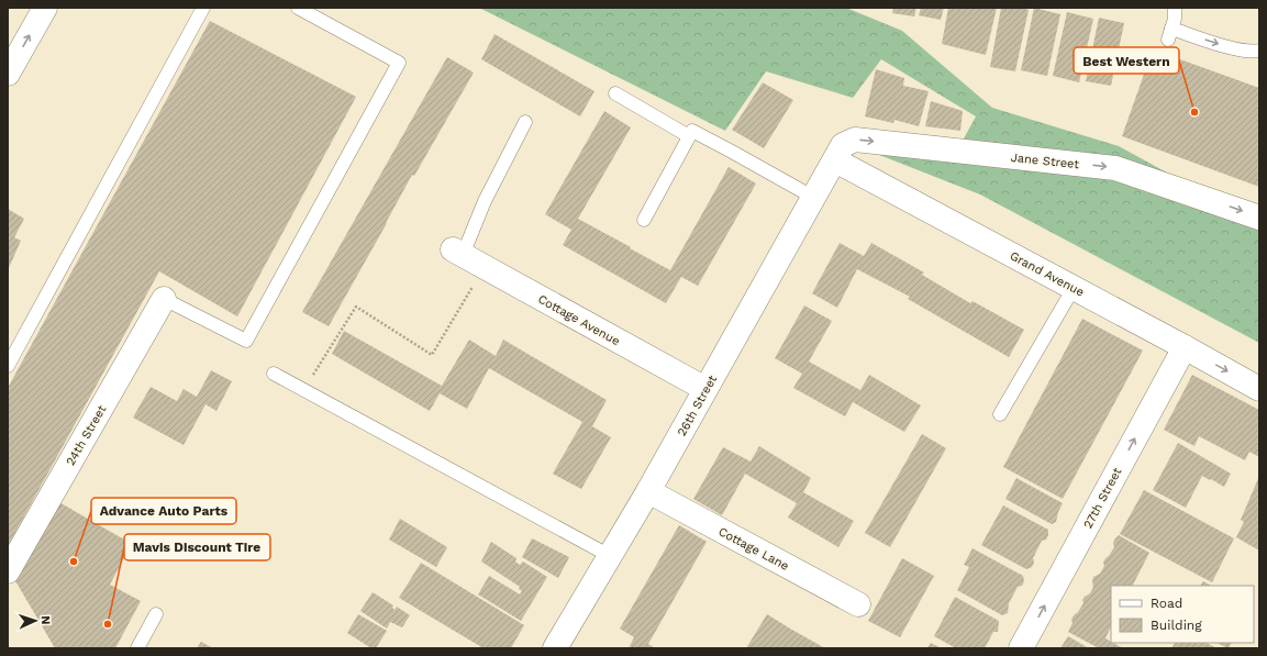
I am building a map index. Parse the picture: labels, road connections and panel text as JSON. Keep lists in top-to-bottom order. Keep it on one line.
{"streets":{"street":["Jane Street","Grand Avenue","Cottage Avenue","26th Street","24th Street","27th Street","Cottage Lane"]},"crossings":[["Jane Street","Grand Avenue"],["Jane Street","26th Street"],["Grand Avenue","26th Street"],["Grand Avenue","27th Street"],["Cottage Avenue","26th Street"],["26th Street","Cottage Lane"]],"one_way":["Jane Street","27th Street"],"places":["Best Western","Advance Auto Parts","Mavis Discount Tire"],"legend":["Road","Building"],"north":"right"}
